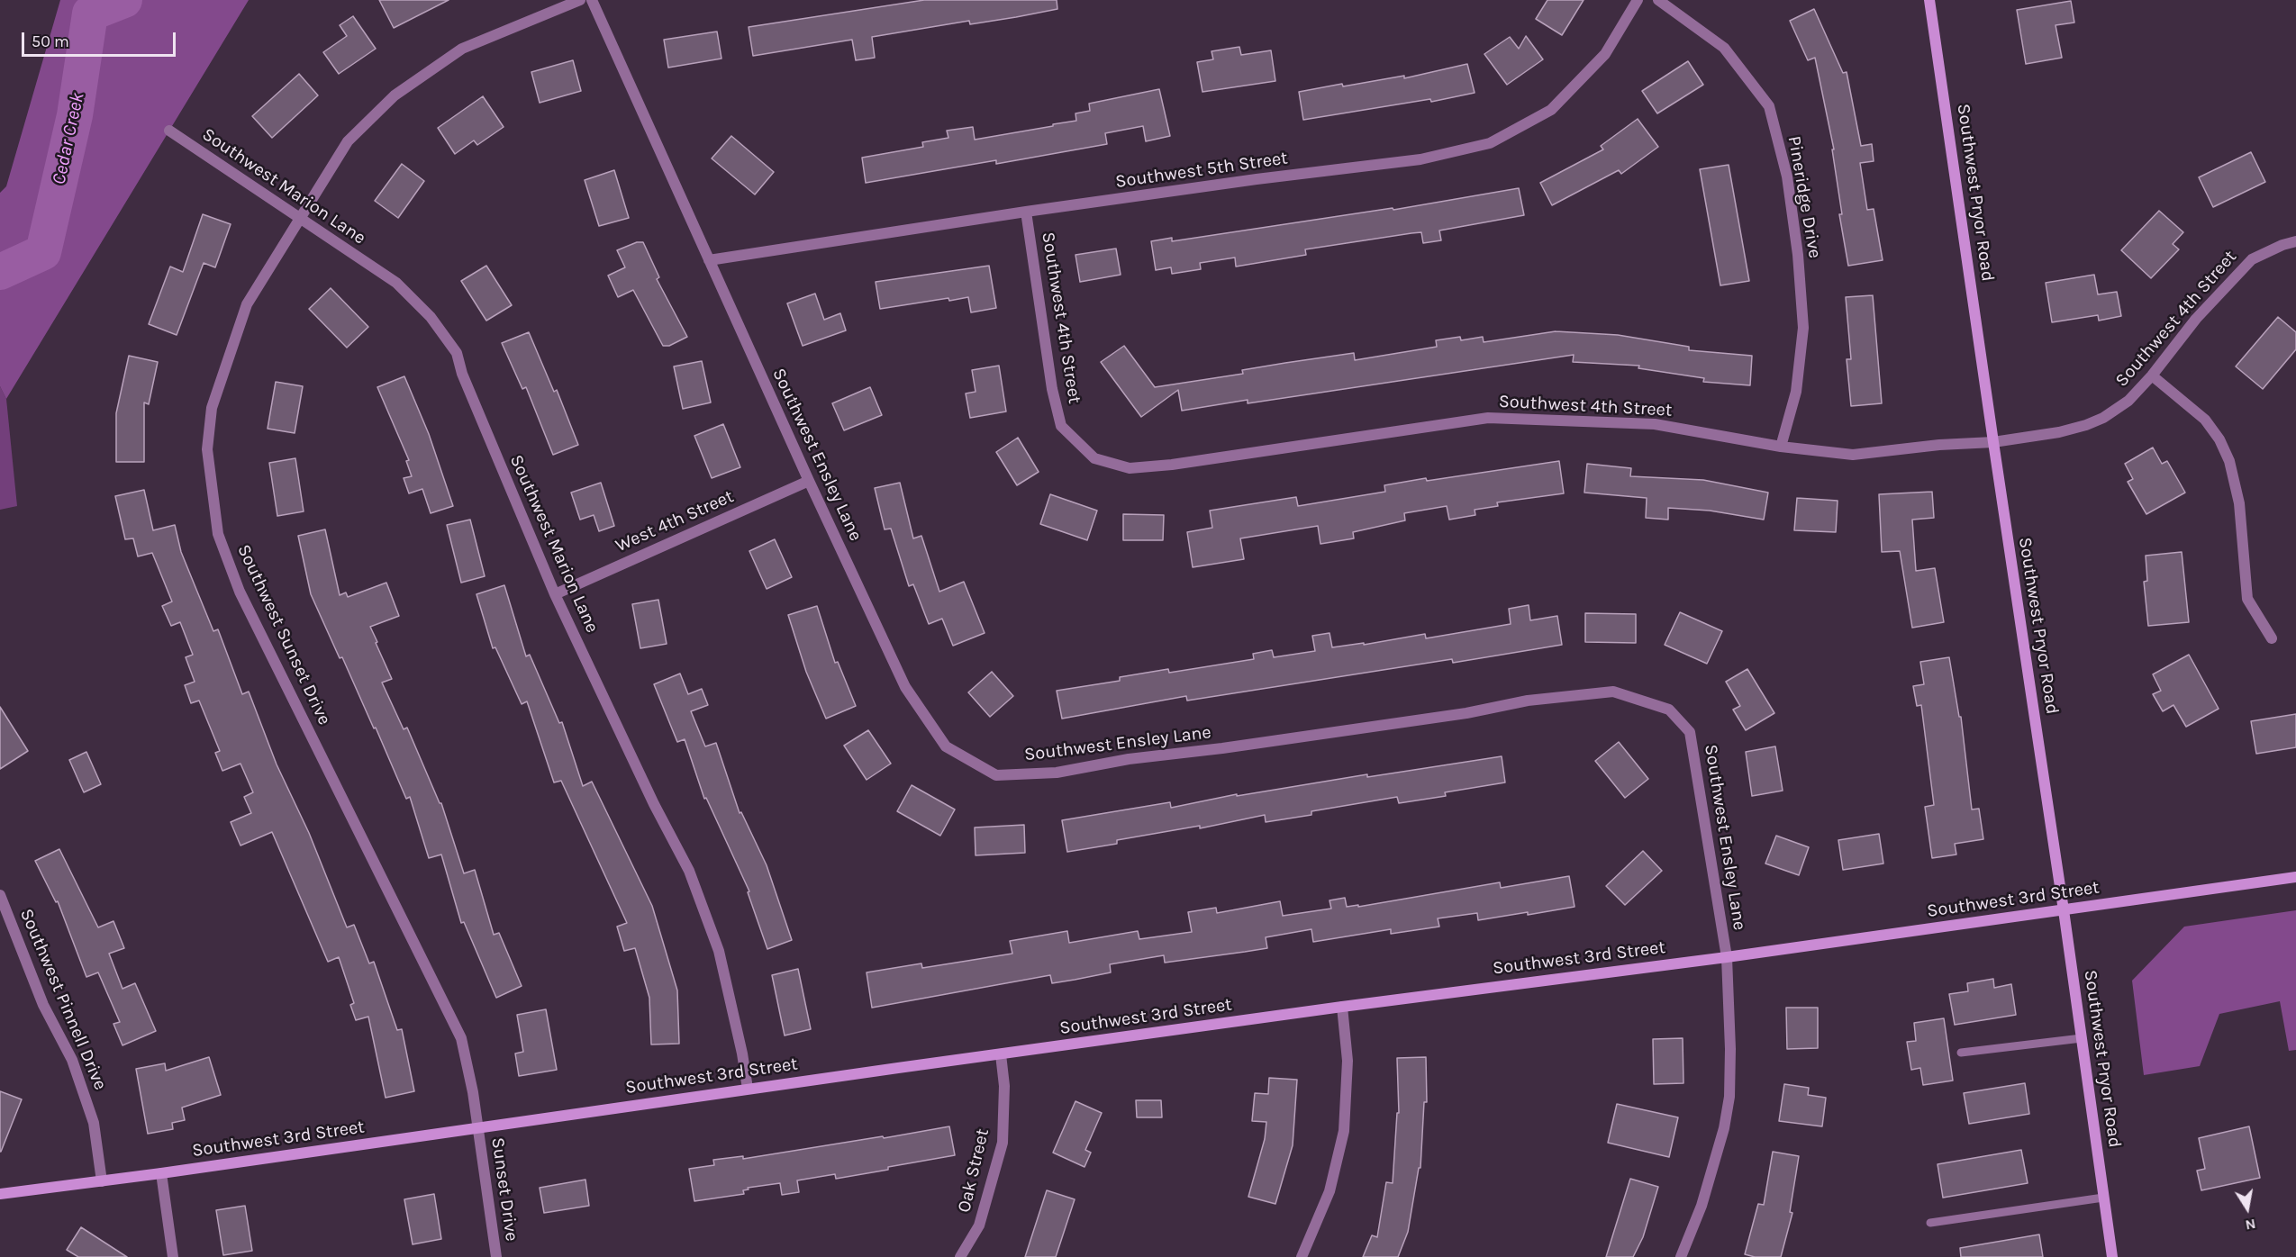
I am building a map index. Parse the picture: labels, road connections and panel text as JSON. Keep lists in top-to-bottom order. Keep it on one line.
{"streets":{"main road":["Southwest Pryor Road","Southwest 3rd Street"],"street":["Southwest 5th Street","Southwest Marion Lane","Pineridge Drive","Southwest 4th Street","Southwest Ensley Lane","West 4th Street","Southwest Sunset Drive","Southwest Pinnell Drive","Oak Street","Sunset Drive"]},"crossings":[["Southwest 5th Street","Southwest 4th Street"],["Southwest 5th Street","Southwest Ensley Lane"],["Southwest Marion Lane","West 4th Street"],["Southwest Marion Lane","Southwest Sunset Drive"],["Southwest Marion Lane","Southwest 3rd Street"],["Southwest Pryor Road","Southwest 4th Street"],["Southwest Pryor Road","Southwest 3rd Street"],["Pineridge Drive","Southwest 4th Street"],["Southwest Ensley Lane","West 4th Street"],["Southwest Ensley Lane","Southwest 3rd Street"],["Southwest Sunset Drive","Southwest 3rd Street"],["Southwest Sunset Drive","Sunset Drive"],["Southwest 3rd Street","Southwest Pinnell Drive"],["Southwest 3rd Street","Oak Street"],["Southwest 3rd Street","Sunset Drive"]],"water":["Cedar Creek"],"scale_bar":"50 m","north":"bottom"}
